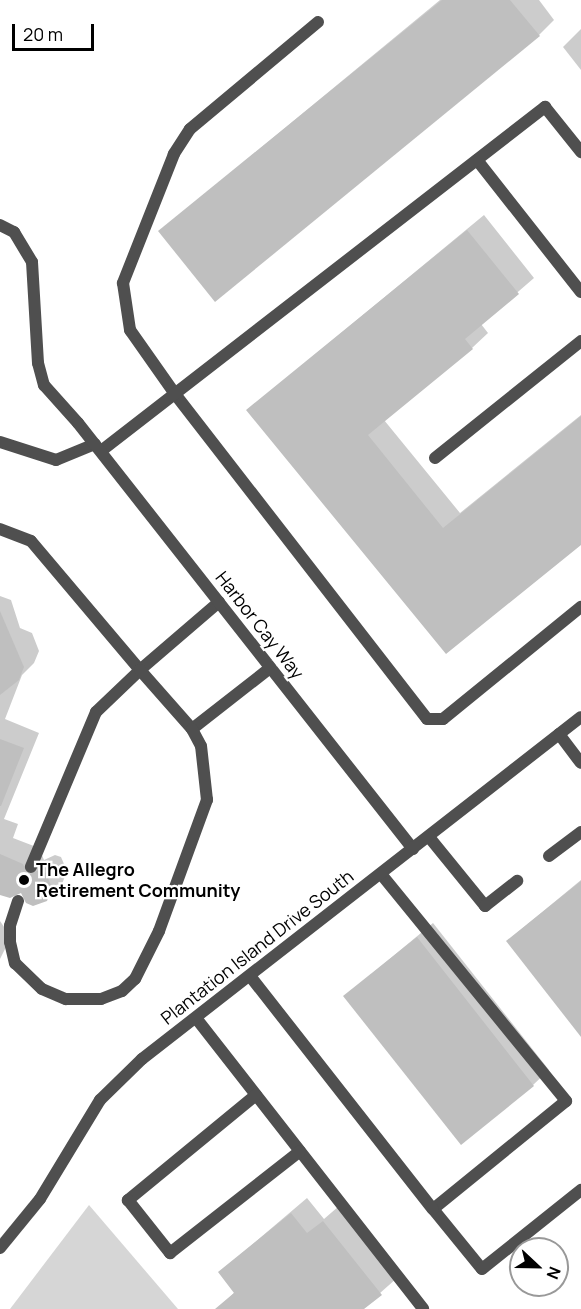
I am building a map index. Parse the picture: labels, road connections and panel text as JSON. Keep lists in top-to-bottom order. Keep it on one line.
{"streets":{"street":["Harbor Cay Way","Plantation Island Drive South"]},"crossings":[["Harbor Cay Way","Plantation Island Drive South"]],"places":["The Allegro Retirement Community"],"scale_bar":"20 m","north":"right"}
